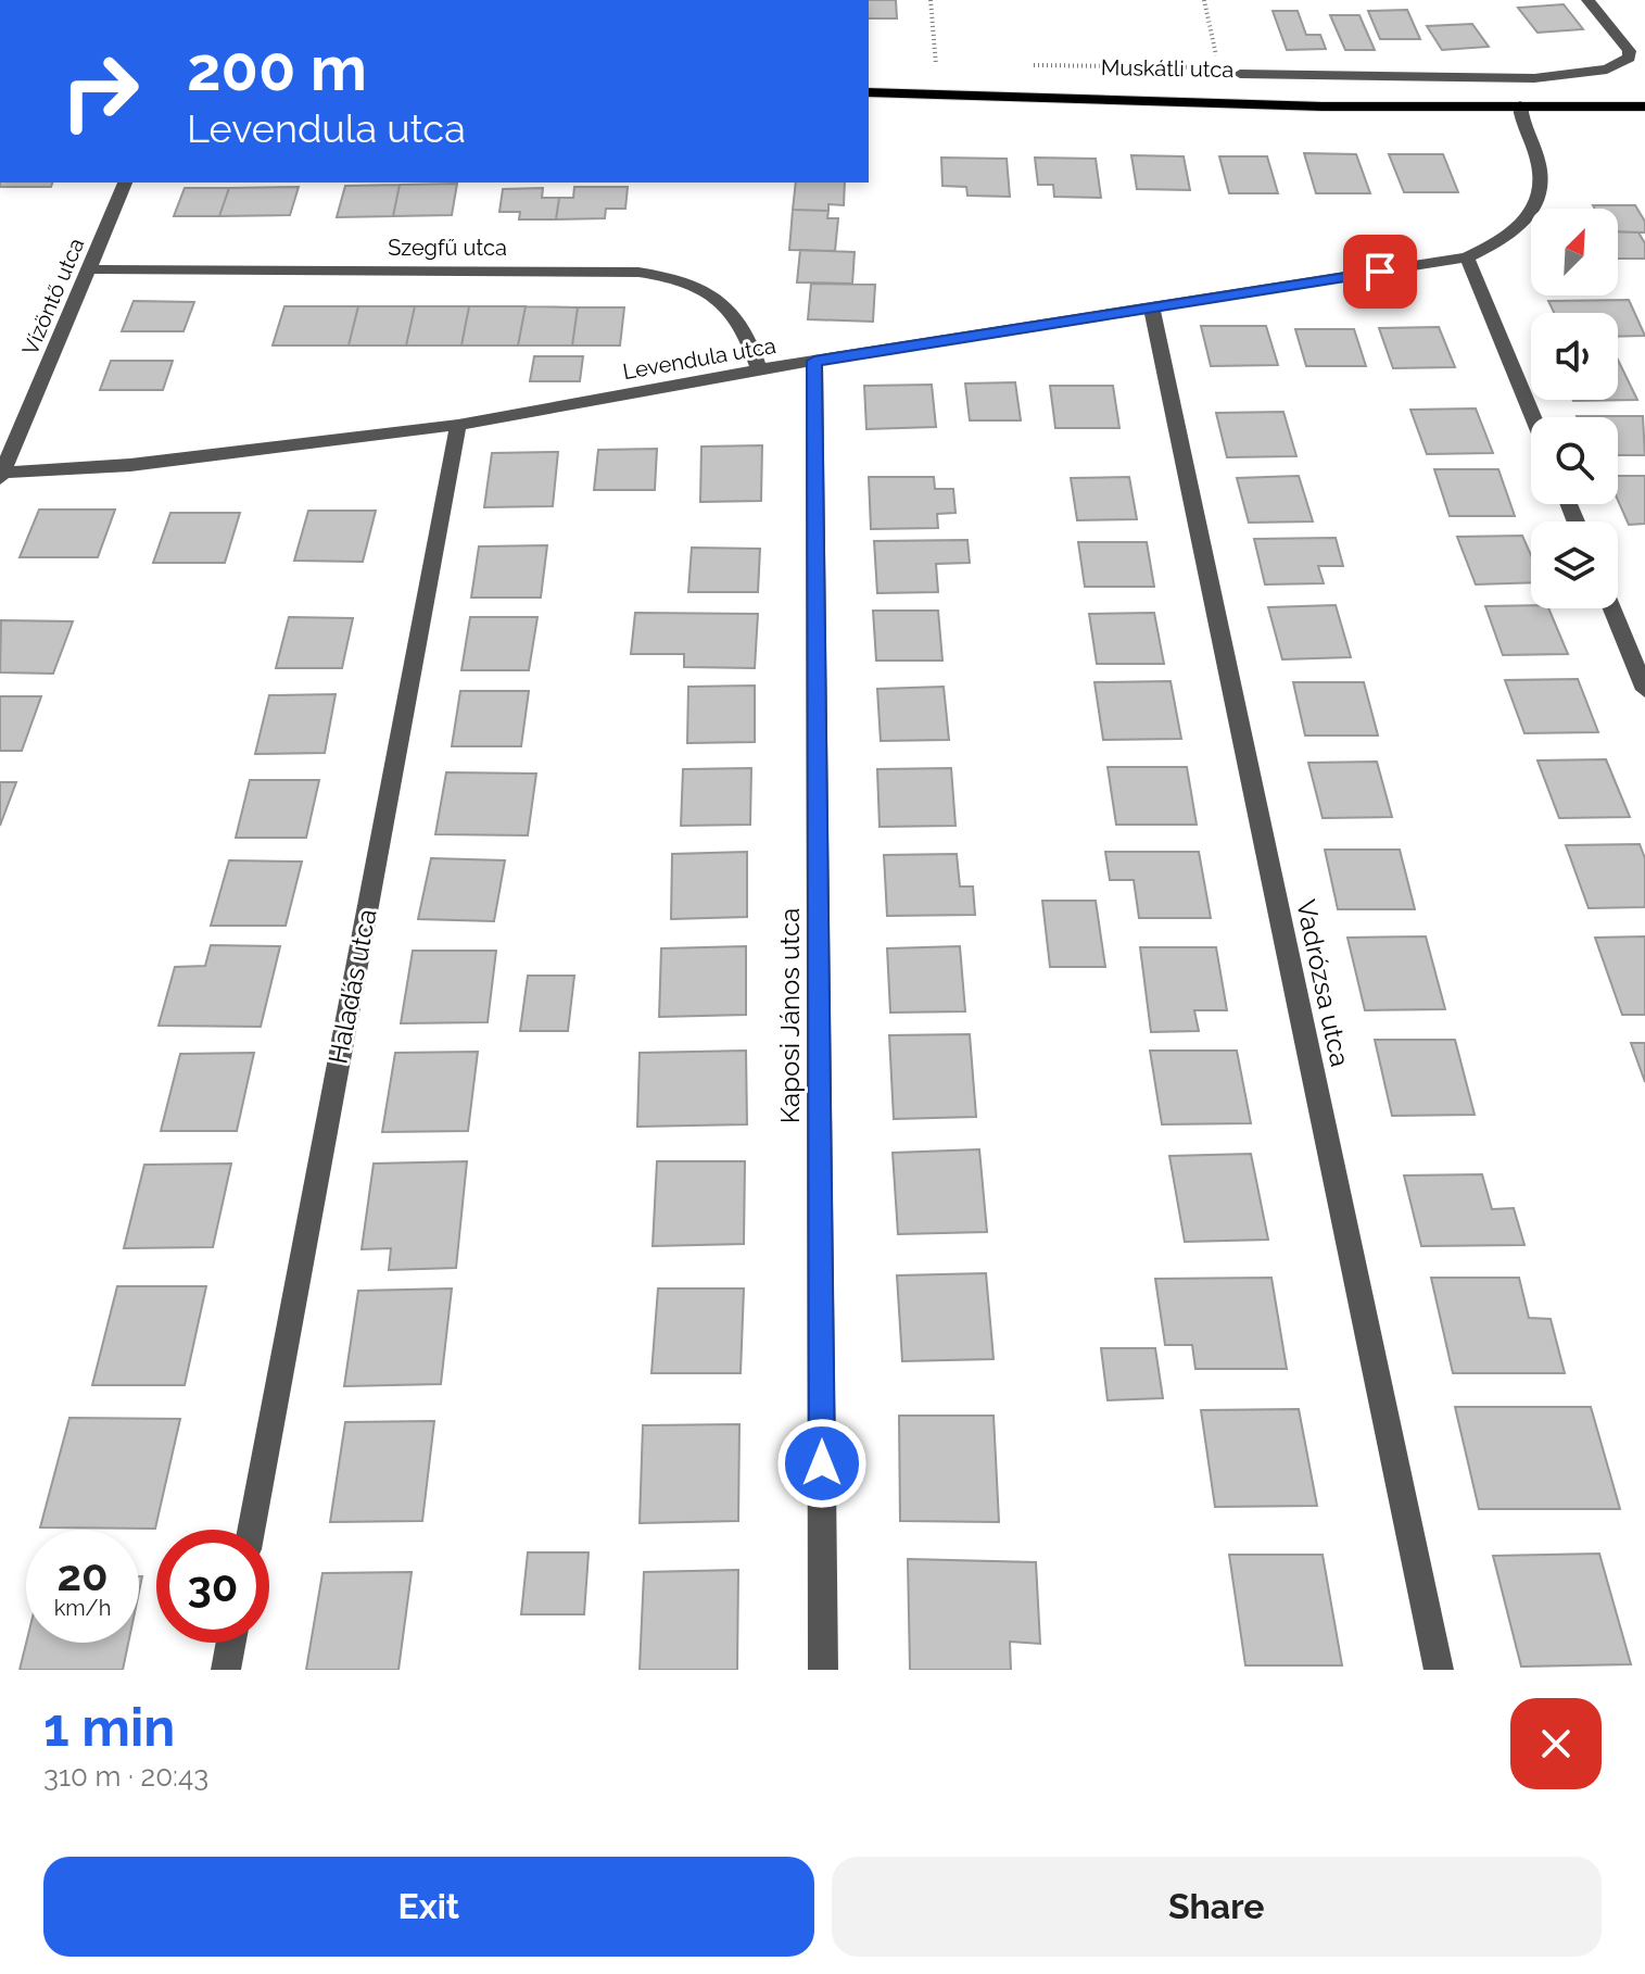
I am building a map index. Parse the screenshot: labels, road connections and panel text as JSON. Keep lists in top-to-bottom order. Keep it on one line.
{"streets":{"main road":["Muskátli utca"],"street":["Szegfű utca","Vízöntő utca","Levendula utca","Vadrózsa utca","Haladás utca","Kaposi János utca"]},"crossings":[["Muskátli utca","Levendula utca"],["Szegfű utca","Vízöntő utca"],["Szegfű utca","Levendula utca"],["Vízöntő utca","Levendula utca"],["Levendula utca","Vadrózsa utca"],["Levendula utca","Haladás utca"],["Levendula utca","Kaposi János utca"]],"north":"top right","page":{"turn":["200 m","Levendula utca"],"speed":"20 km/h","limit":"30","heading":["1 min","310 m · 20:43"],"buttons":["Exit","Share"]}}
